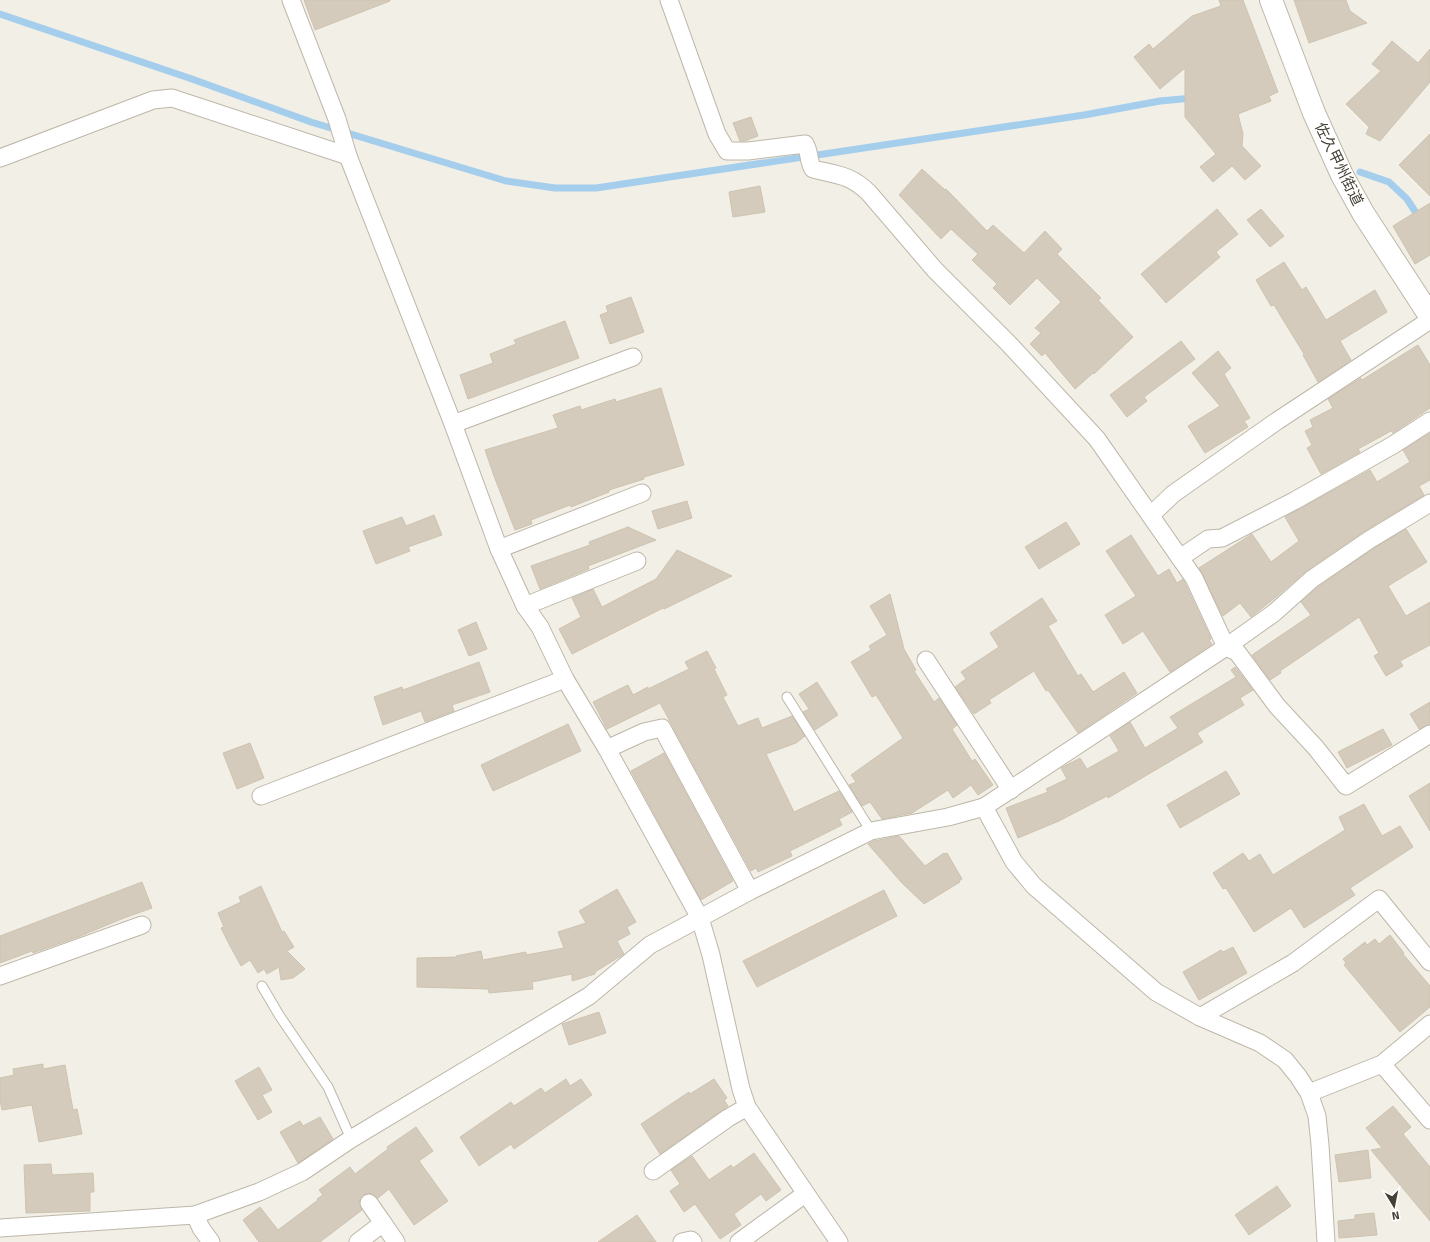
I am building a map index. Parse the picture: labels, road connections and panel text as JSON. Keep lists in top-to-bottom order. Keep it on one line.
{"streets":{"street":["佐久甲州街道"]},"north":"bottom"}
